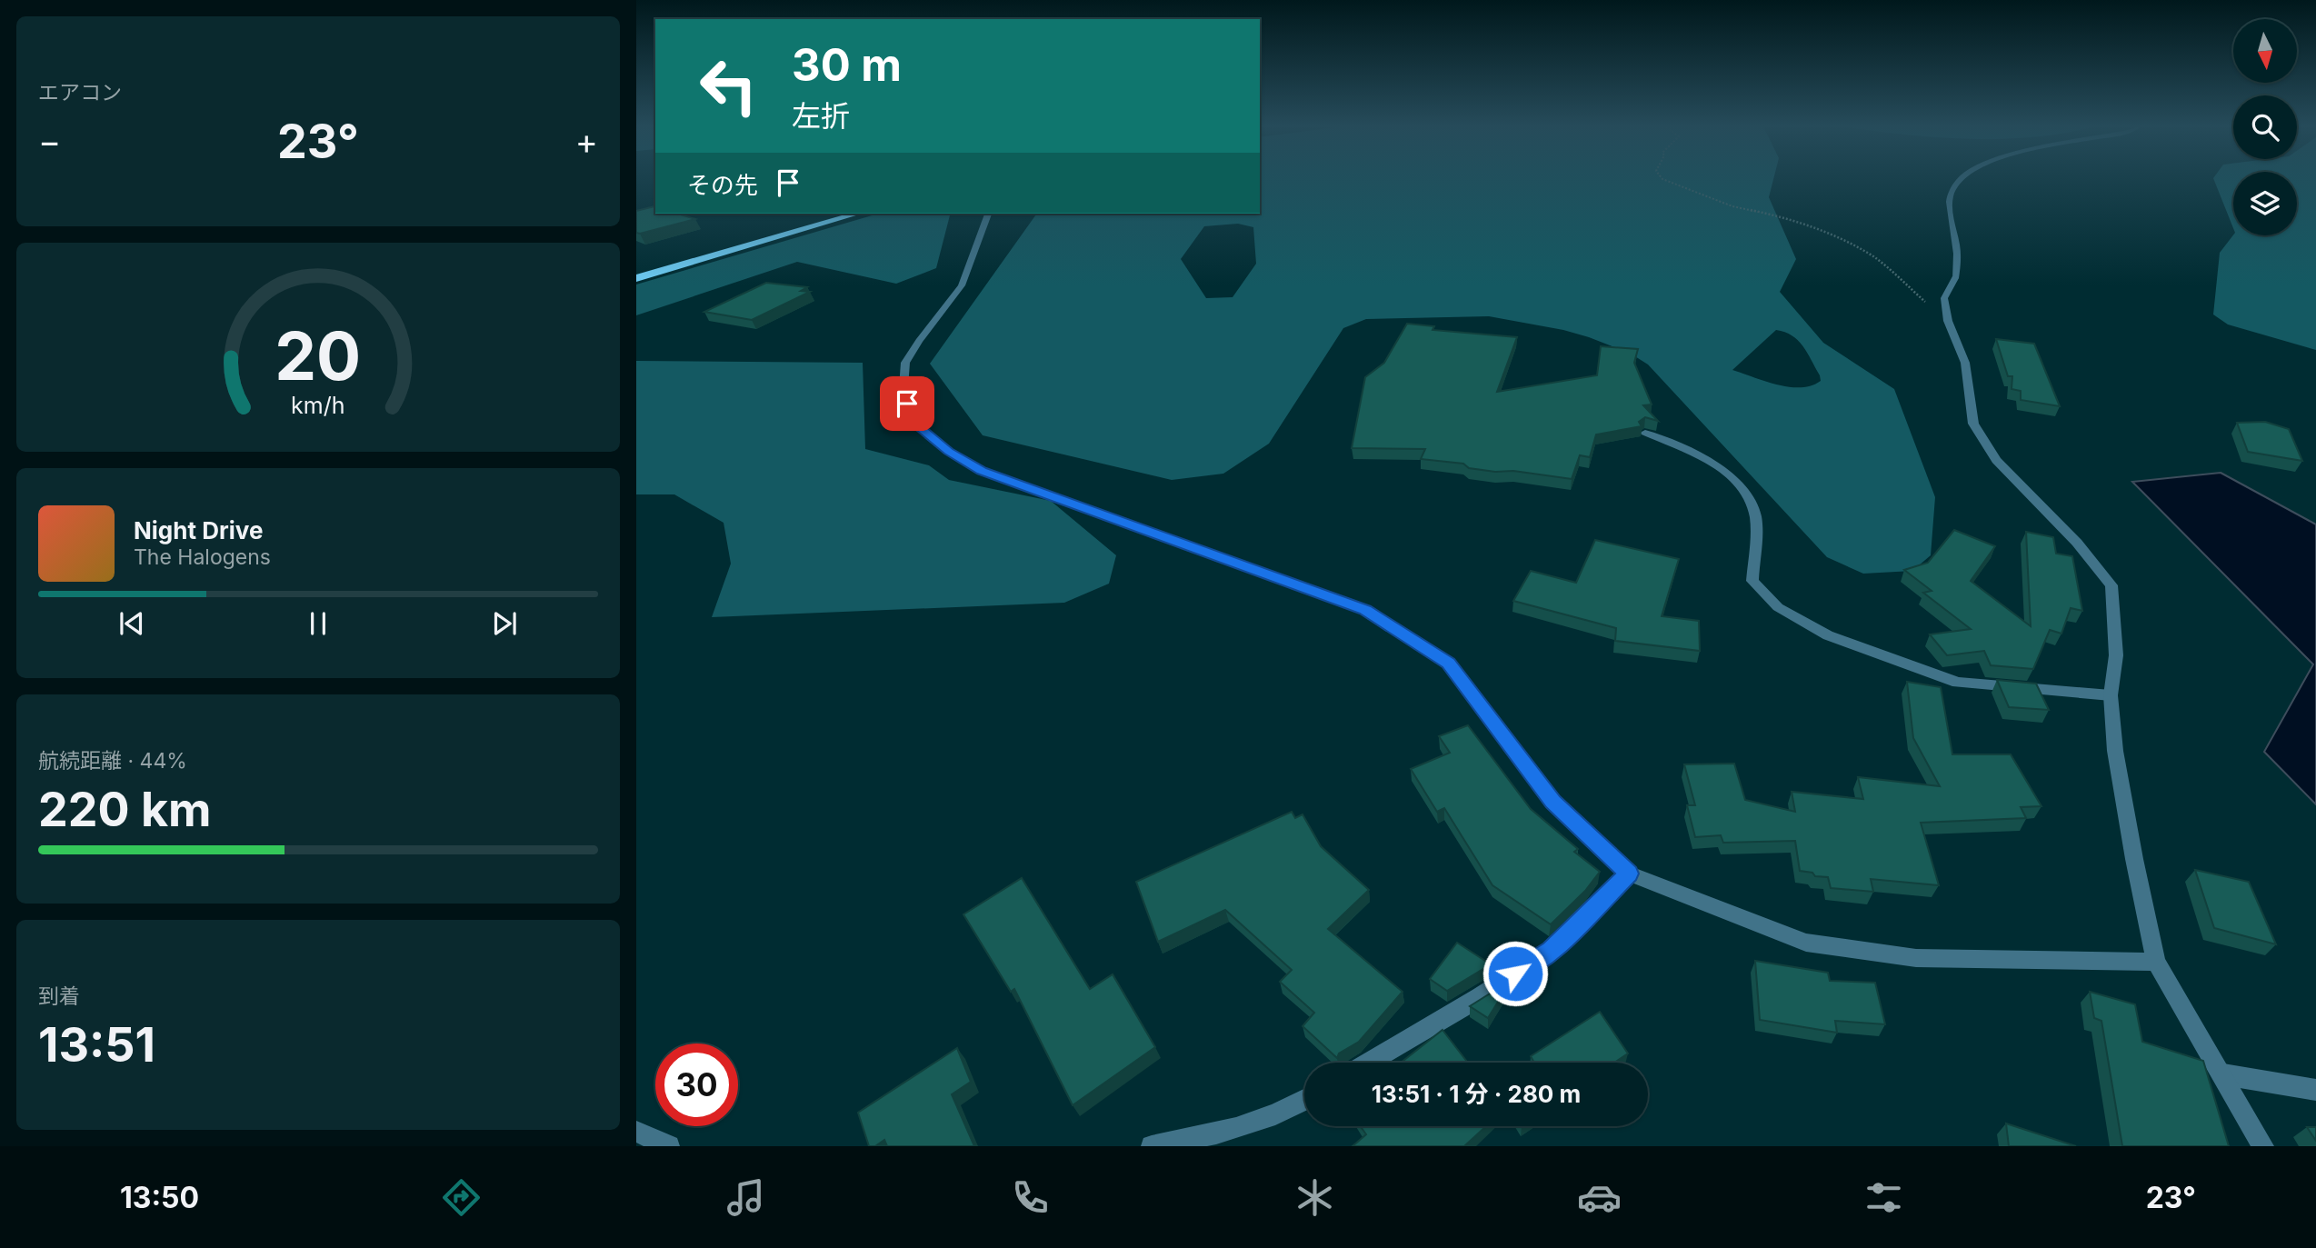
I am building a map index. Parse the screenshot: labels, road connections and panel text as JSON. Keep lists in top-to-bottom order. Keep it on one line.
{"north":"bottom","page":{"tile":["エアコン",["航続距離 · 44%","220 km"],["到着","13:51"]],"turn":["30 m","左折"],"heat":["−","23°","+"],"then":"その先","song":["Night Drive","The Halogens"],"limit":"30","trip":"13:51 · 1 分 · 280 m","tabs":["13:50","23°"],"gauge":["20","km/h"]}}
